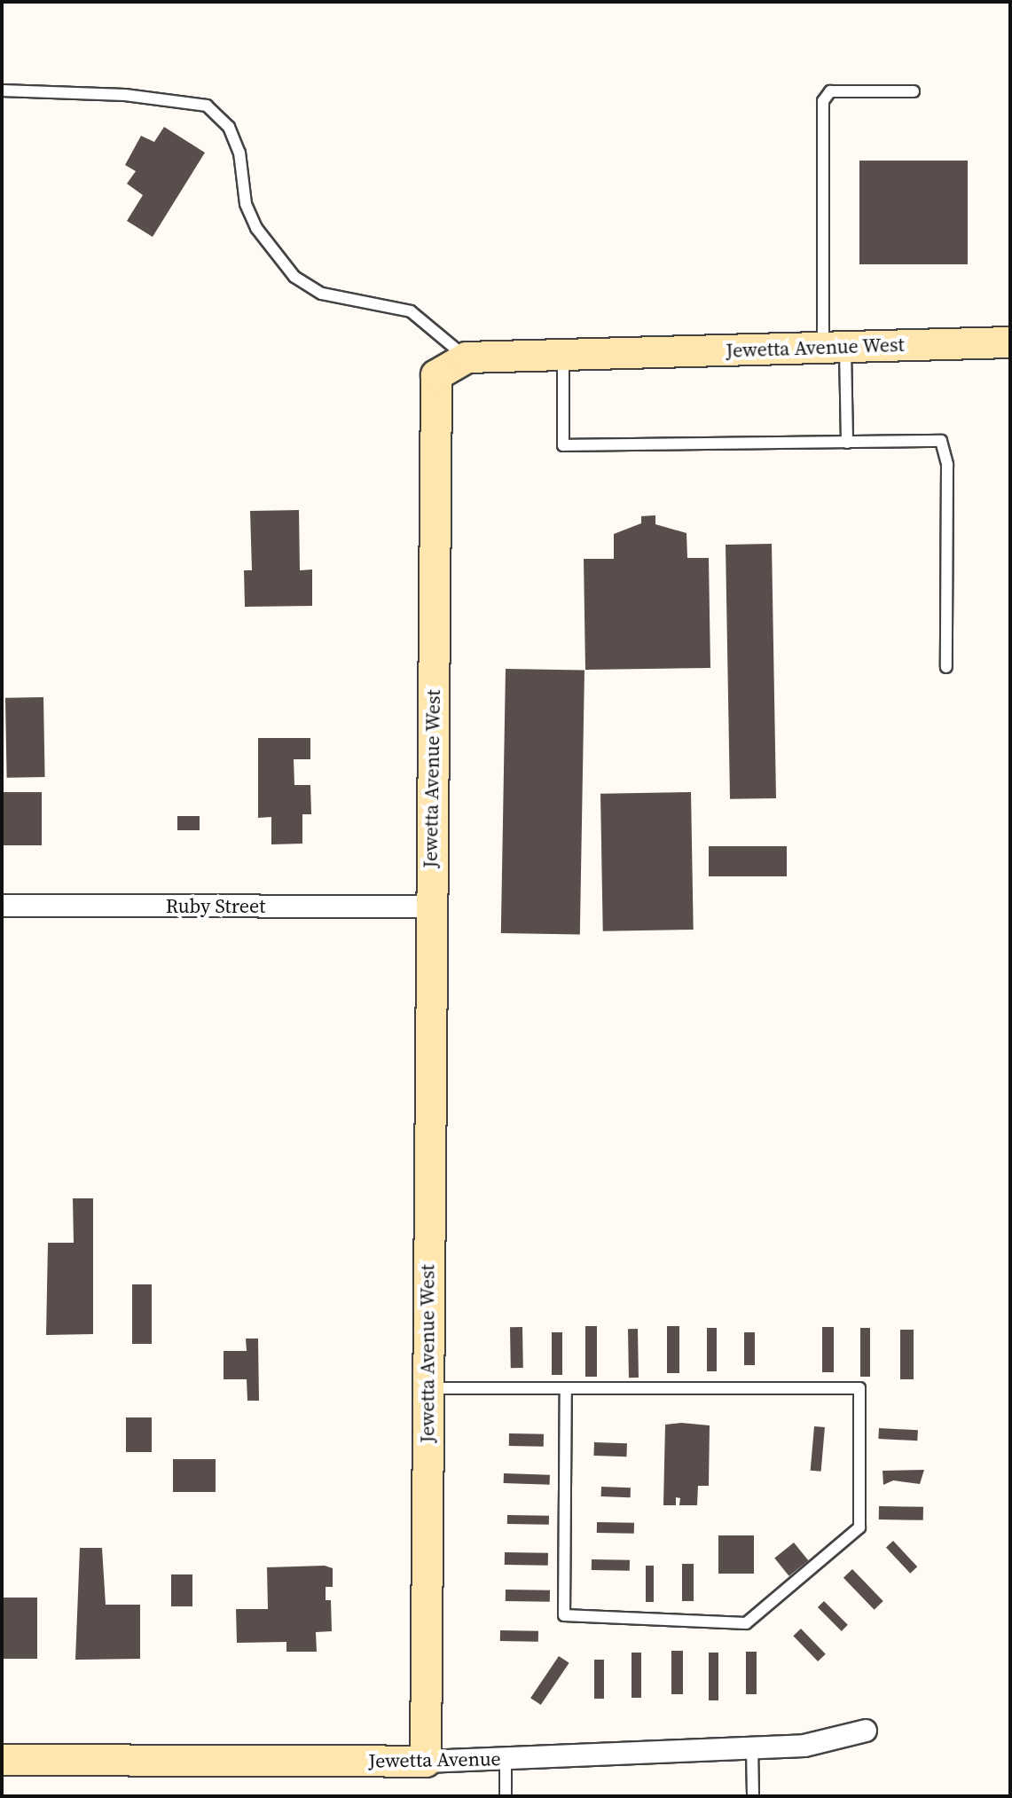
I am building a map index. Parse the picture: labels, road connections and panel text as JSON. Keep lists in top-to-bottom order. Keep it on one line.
{"streets":{"street":["Jewetta Avenue West","Ruby Street","Jewetta Avenue"]},"crossings":[["Jewetta Avenue West","Ruby Street"],["Jewetta Avenue West","Jewetta Avenue"]]}
